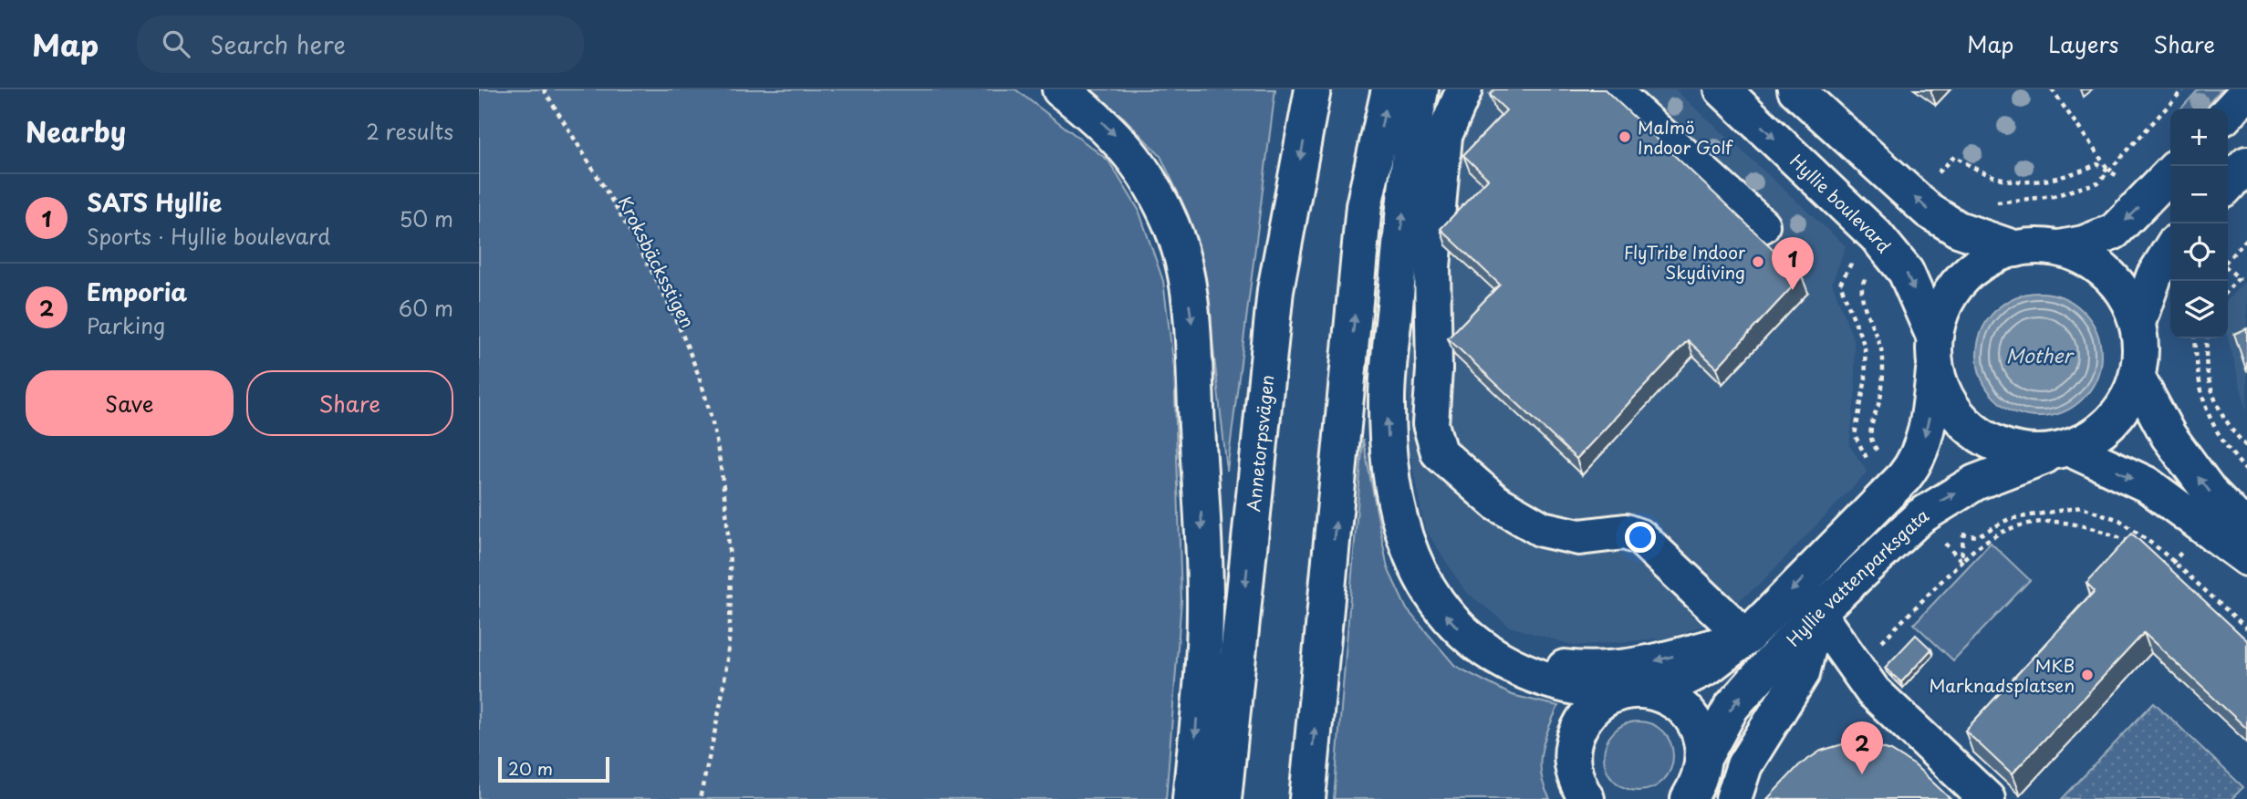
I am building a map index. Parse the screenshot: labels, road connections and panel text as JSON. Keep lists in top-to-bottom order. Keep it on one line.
{"streets":{"main road":["Hyllie boulevard","Annetorpsvägen","Hyllie vattenparksgata"],"path":["Kroksbäcksstigen"]},"crossings":[["Hyllie boulevard","Hyllie vattenparksgata"]],"water":["Mother"],"places":["Malmö Indoor Golf","FlyTribe Indoor Skydiving","MKB Marknadsplatsen"],"scale_bar":"20 m","page":{"header":"Map","search":"Search here","nav":["Map","Layers","Share"],"heading":["Nearby","2 results"],"map_buttons":["+","−"],"list":[{"mark":"1","name":"SATS Hyllie","note":"Sports · Hyllie boulevard","value":"50 m"},{"mark":"2","name":"Emporia","note":"Parking","value":"60 m"}],"pins":["1","2"],"buttons":["Save","Share"],"scale":"20 m"}}
